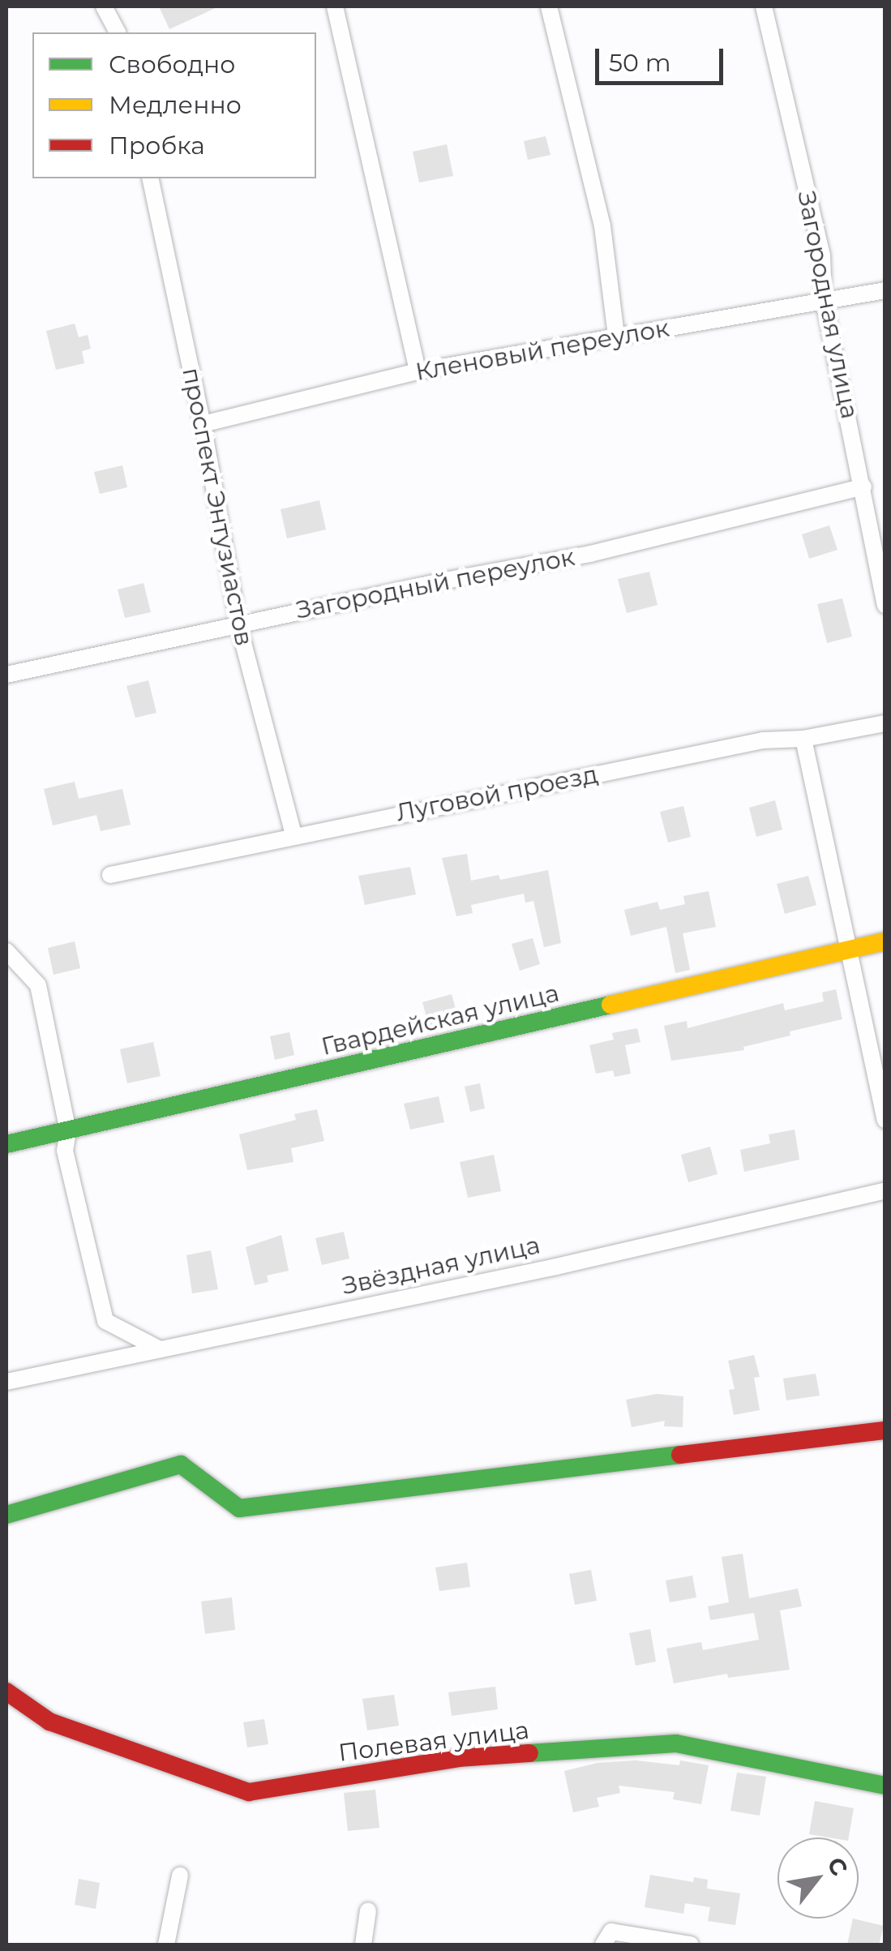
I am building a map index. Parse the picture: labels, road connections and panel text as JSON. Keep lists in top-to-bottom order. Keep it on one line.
{"streets":{"street":["Загородная улица","Кленовый переулок","проспект Энтузиастов","Загородный переулок","Луговой проезд","Гвардейская улица","Звёздная улица","Полевая улица"]},"crossings":[["Загородная улица","Кленовый переулок"],["Загородная улица","Загородный переулок"],["Кленовый переулок","проспект Энтузиастов"],["проспект Энтузиастов","Загородный переулок"],["проспект Энтузиастов","Луговой проезд"]],"legend":["Свободно","Медленно","Пробка"],"scale_bar":"50 m","north":"top right"}
